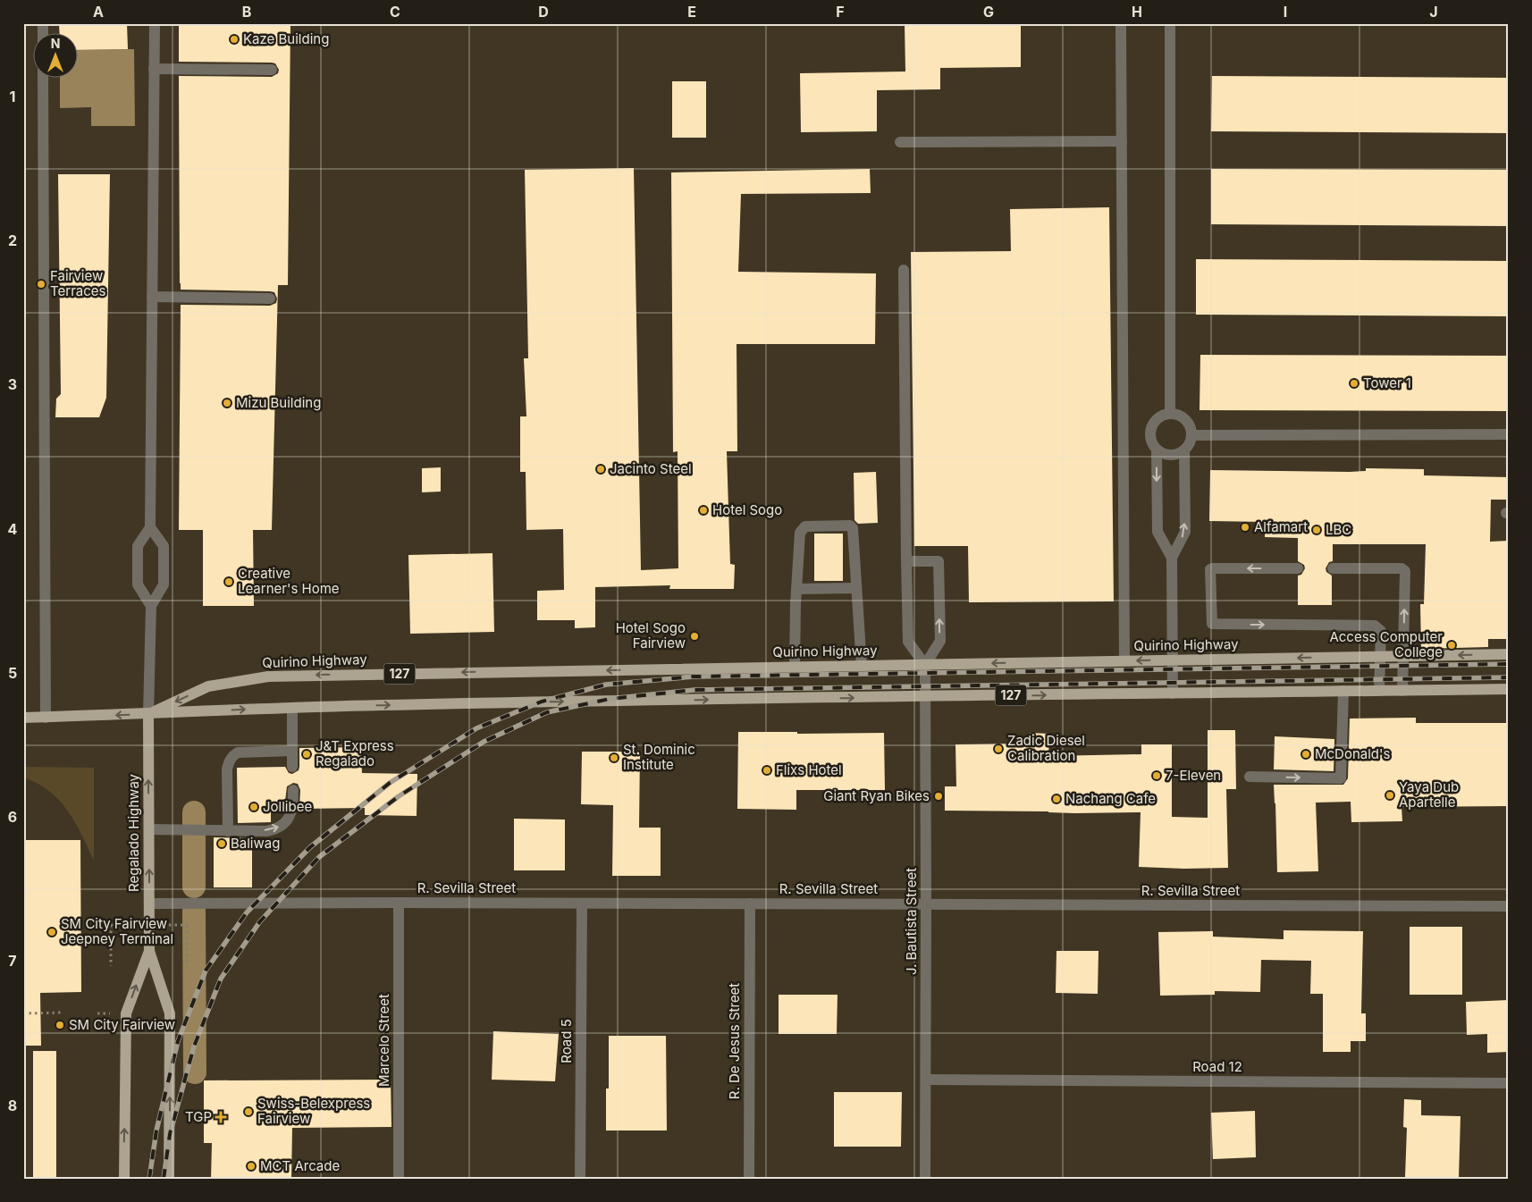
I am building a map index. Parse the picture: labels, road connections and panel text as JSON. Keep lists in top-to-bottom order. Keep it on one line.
{"streets":{"main road":["Quirino Highway","127","Regalado Highway"],"street":["R. Sevilla Street","J. Bautista Street","Marcelo Street","Road 5","R. De Jesus Street","Road 12"]},"crossings":[["Quirino Highway","Regalado Highway"],["Quirino Highway","J. Bautista Street"],["Regalado Highway","R. Sevilla Street"],["R. Sevilla Street","J. Bautista Street"],["R. Sevilla Street","Marcelo Street"],["R. Sevilla Street","Road 5"],["R. Sevilla Street","R. De Jesus Street"],["J. Bautista Street","Road 12"]],"one_way":["Regalado Highway"],"places":{"other":["Kaze Building","Fairview Terraces","Tower 1","Mizu Building","Jacinto Steel","Hotel Sogo","Alfamart","LBC","Creative Learner's Home","Hotel Sogo Fairview","Access Computer College","Zadic Diesel Calibration","J&T Express Regalado","McDonald's","St. Dominic Institute","Flixs Hotel","7-Eleven","Yaya Dub Apartelle","Giant Ryan Bikes","Nachang Cafe","Jollibee","Baliwag","SM City Fairview Jeepney Terminal","SM City Fairview","Swiss-Belexpress Fairview","MCT Arcade"],"health":["TGP"]},"north":"top","grid":{"columns":["A","B","C","D","E","F","G","H","I","J"],"rows":["1","2","3","4","5","6","7","8"]}}
